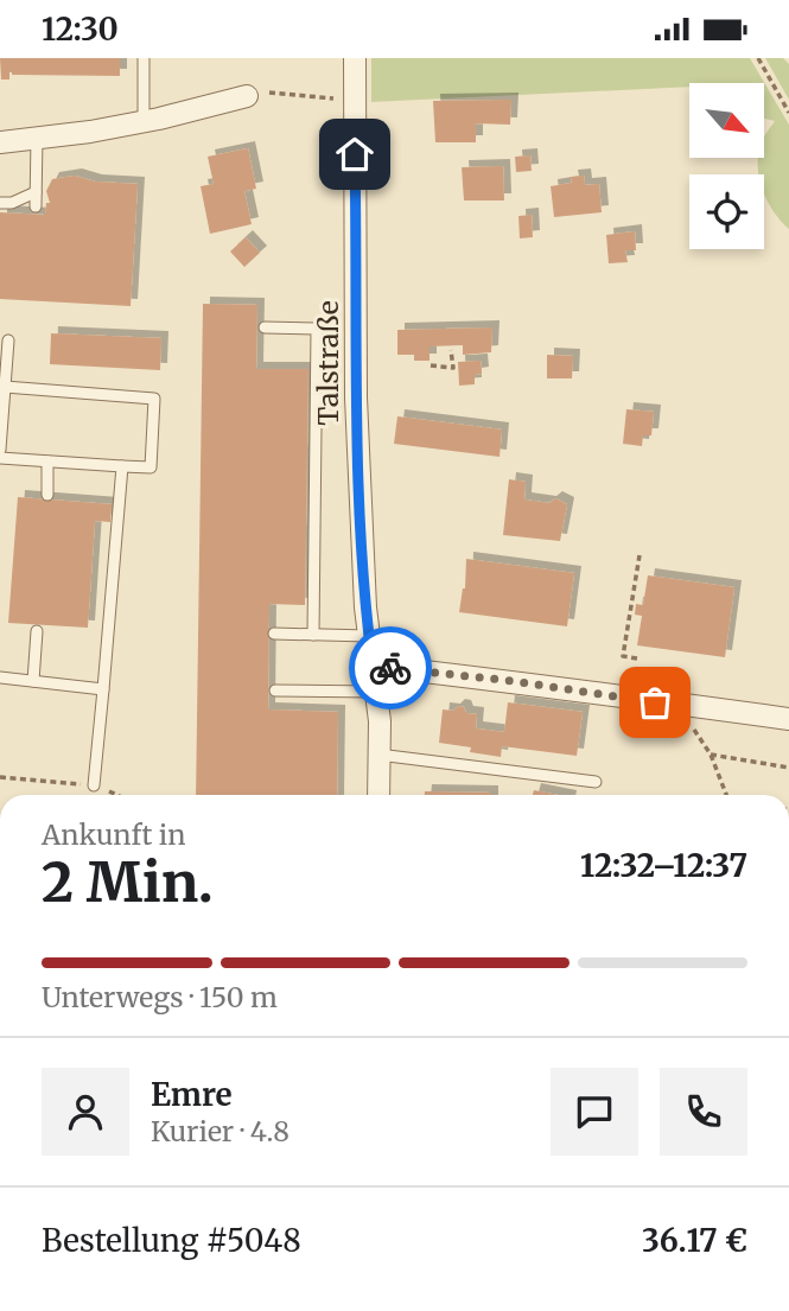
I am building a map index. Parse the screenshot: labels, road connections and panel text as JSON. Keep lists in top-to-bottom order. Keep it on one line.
{"streets":{"street":["Talstraße"]},"north":"bottom right","page":{"status":"12:30","heading":["2 Min.","Ankunft in","12:32–12:37"],"panel":["Emre","Kurier · 4.8","Bestellung #5048","36.17 €"],"bar":"Unterwegs · 150 m"}}
